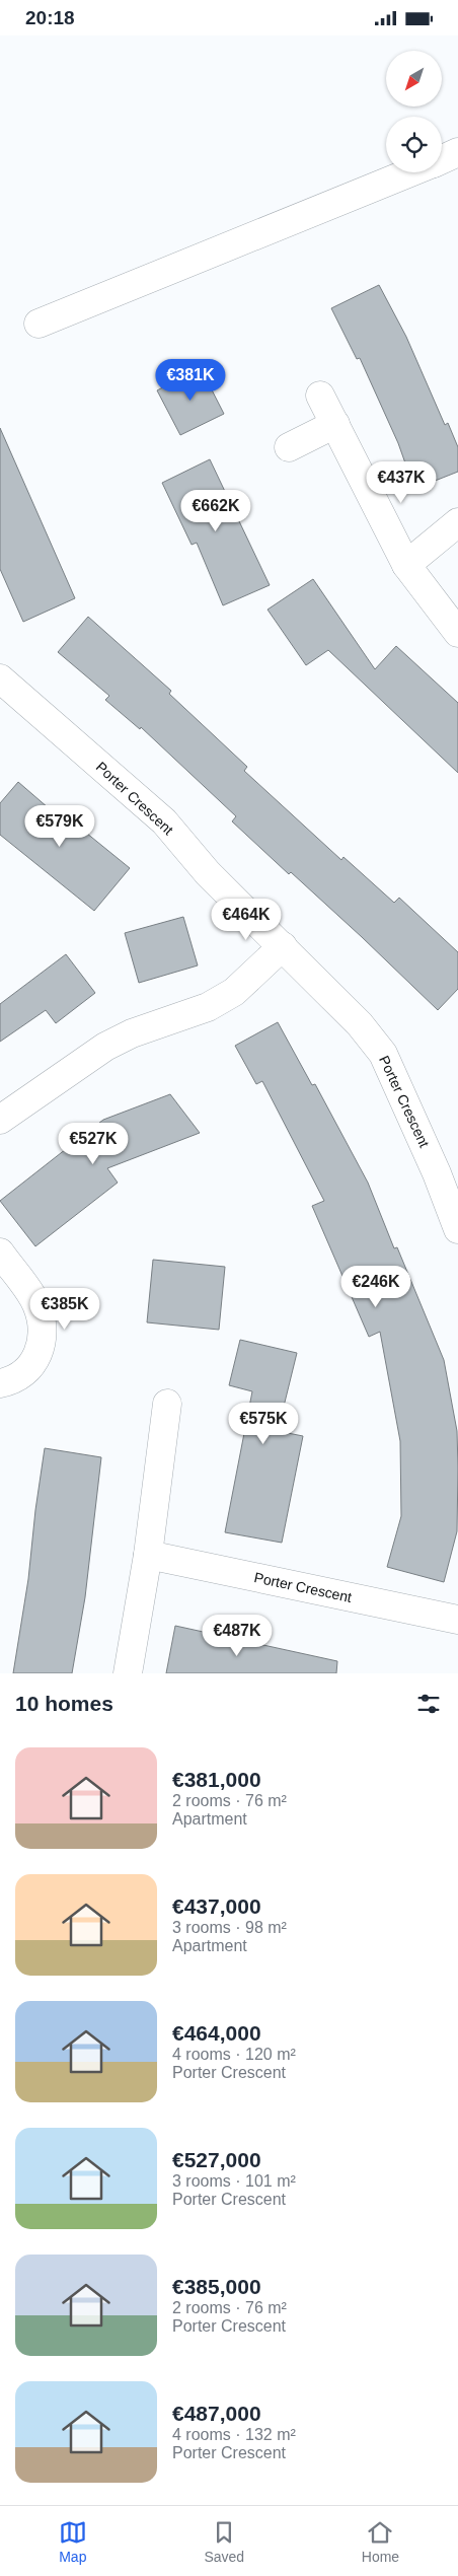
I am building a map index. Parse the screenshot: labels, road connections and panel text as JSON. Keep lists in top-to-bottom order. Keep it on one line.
{"streets":{"street":["Porter Crescent"]},"north":"bottom left","page":{"status":"20:18","price":["€381K","€437K","€662K","€579K","€464K","€527K","€246K","€385K","€575K","€487K"],"heading":"10 homes","list":[{"name":"€381,000","note":"2 rooms · 76 m² · Apartment"},{"name":"€437,000","note":"3 rooms · 98 m² · Apartment"},{"name":"€464,000","note":"4 rooms · 120 m² · Porter Crescent"},{"name":"€527,000","note":"3 rooms · 101 m² · Porter Crescent"},{"name":"€385,000","note":"2 rooms · 76 m² · Porter Crescent"},{"name":"€487,000","note":"4 rooms · 132 m² · Porter Crescent"}],"tabs":["Map","Saved","Home"]}}
